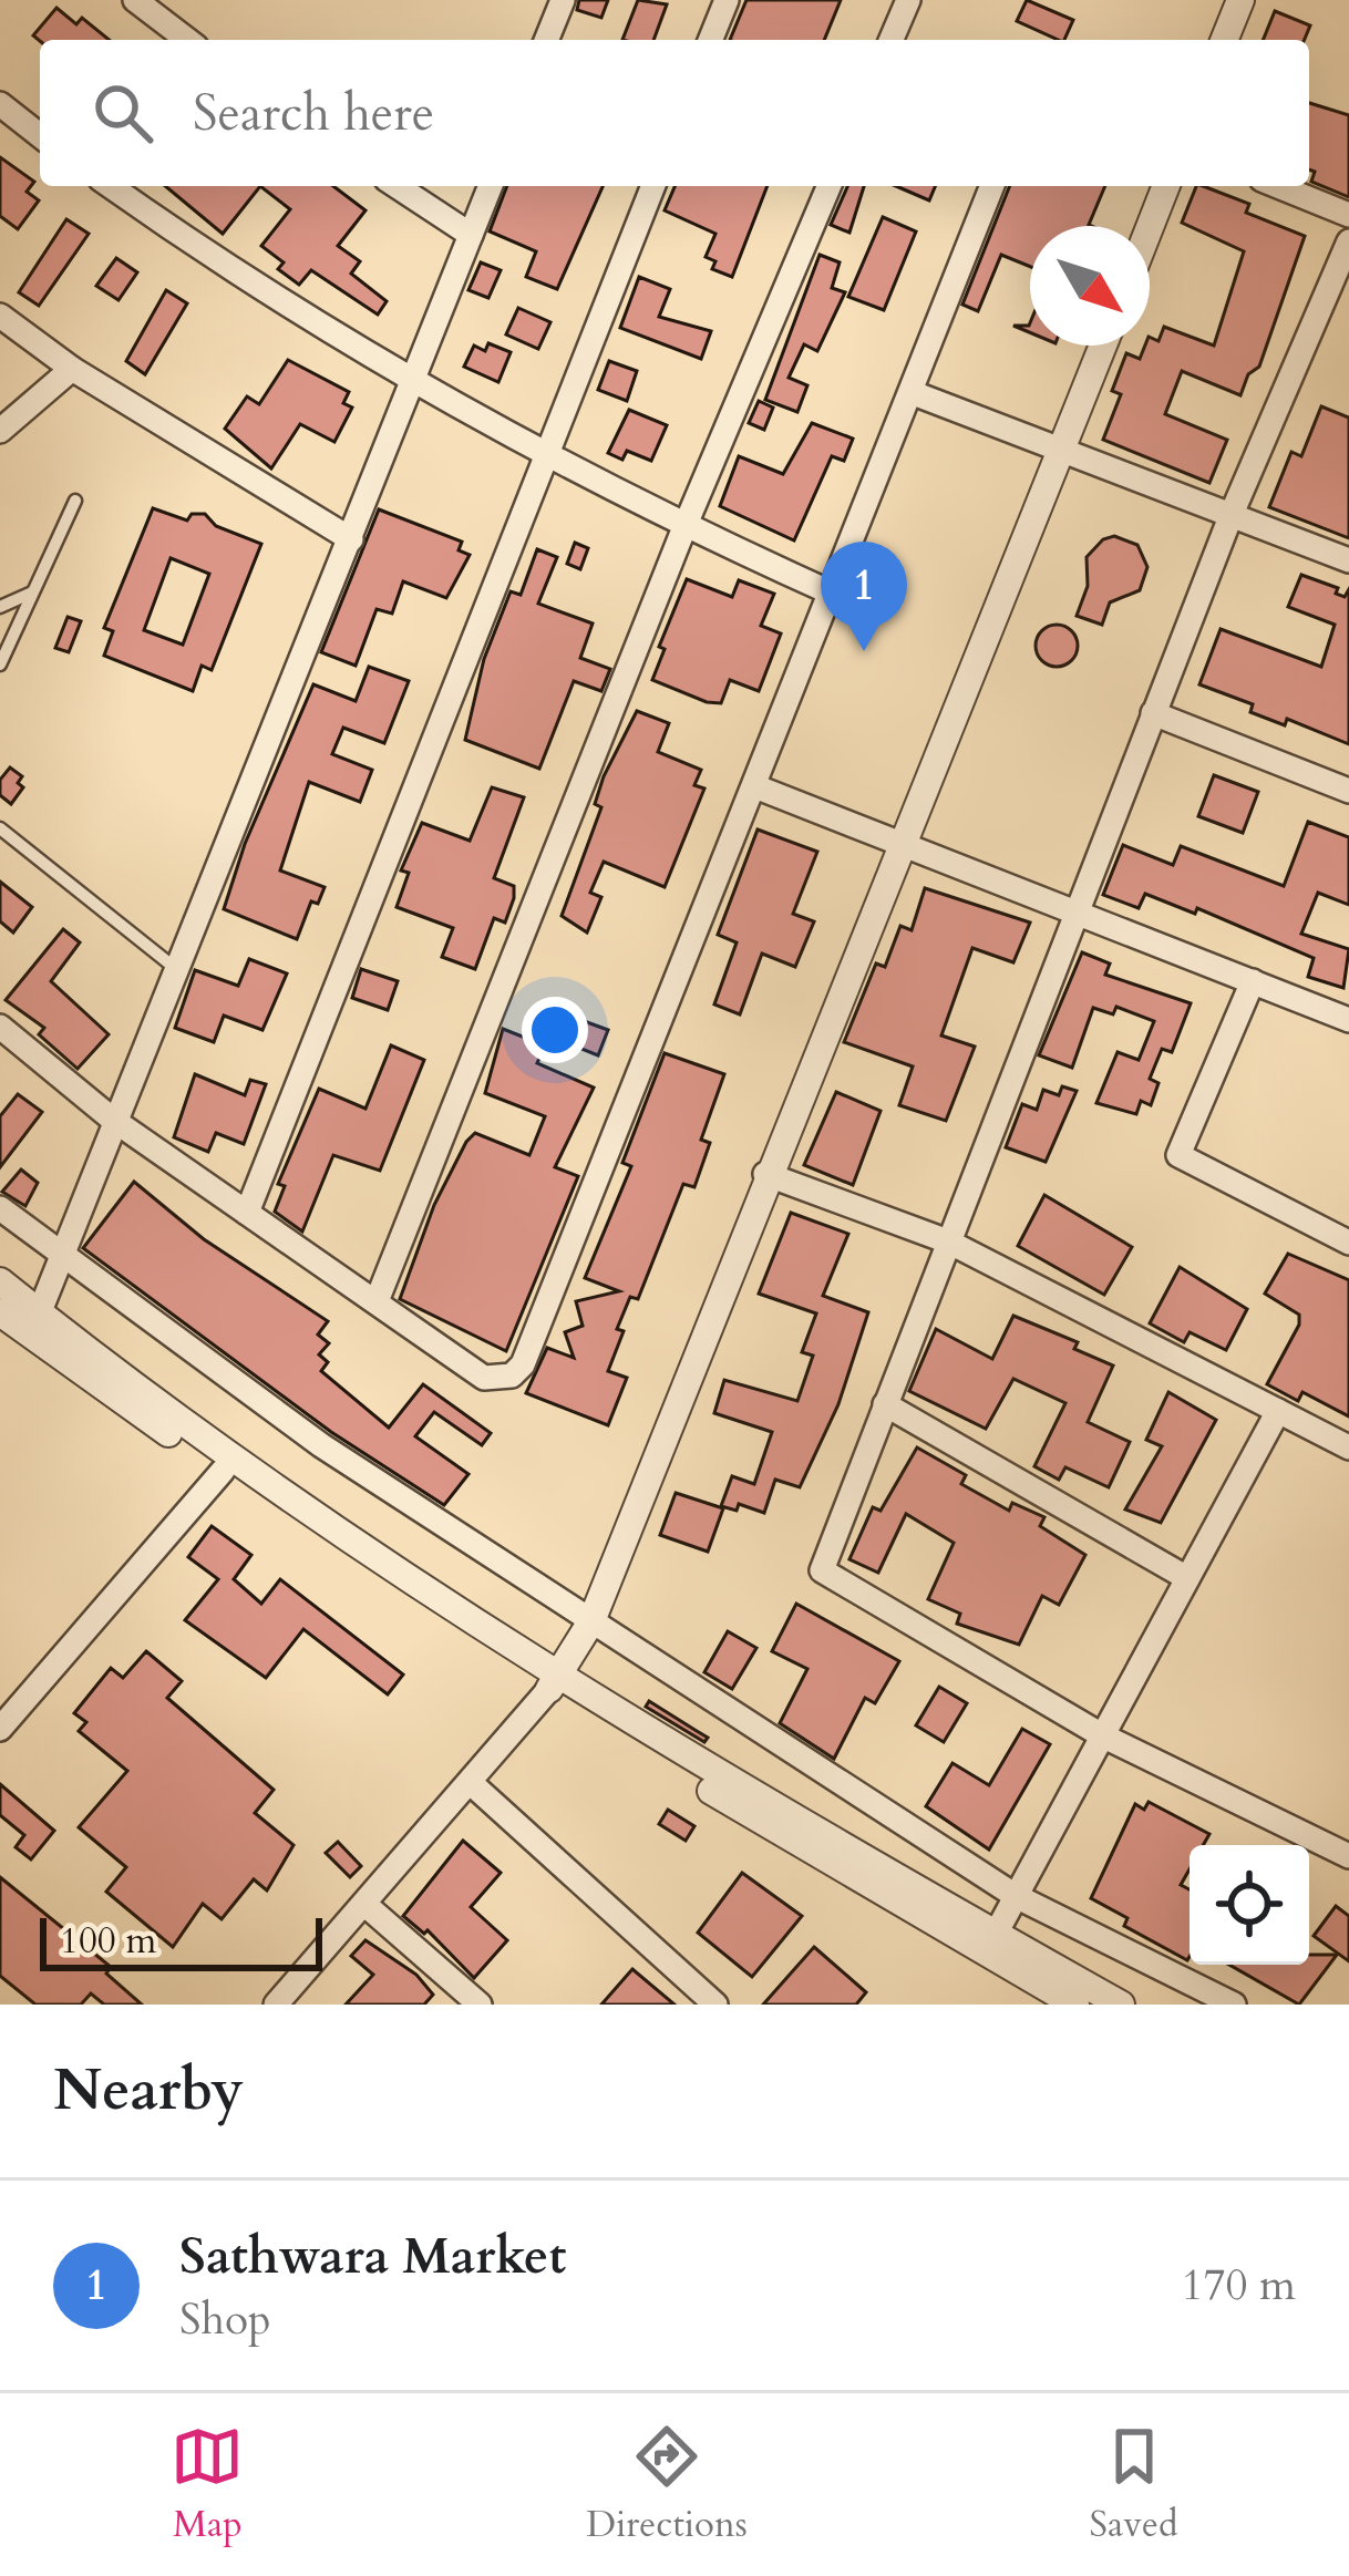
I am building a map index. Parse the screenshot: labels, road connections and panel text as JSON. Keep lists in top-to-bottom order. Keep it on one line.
{"scale_bar":"100 m","north":"bottom right","page":{"search":"Search here","pins":"1","scale":"100 m","heading":"Nearby","list":[{"mark":"1","name":"Sathwara Market","note":"Shop","value":"170 m"}],"nav":["Map","Directions","Saved"]}}
